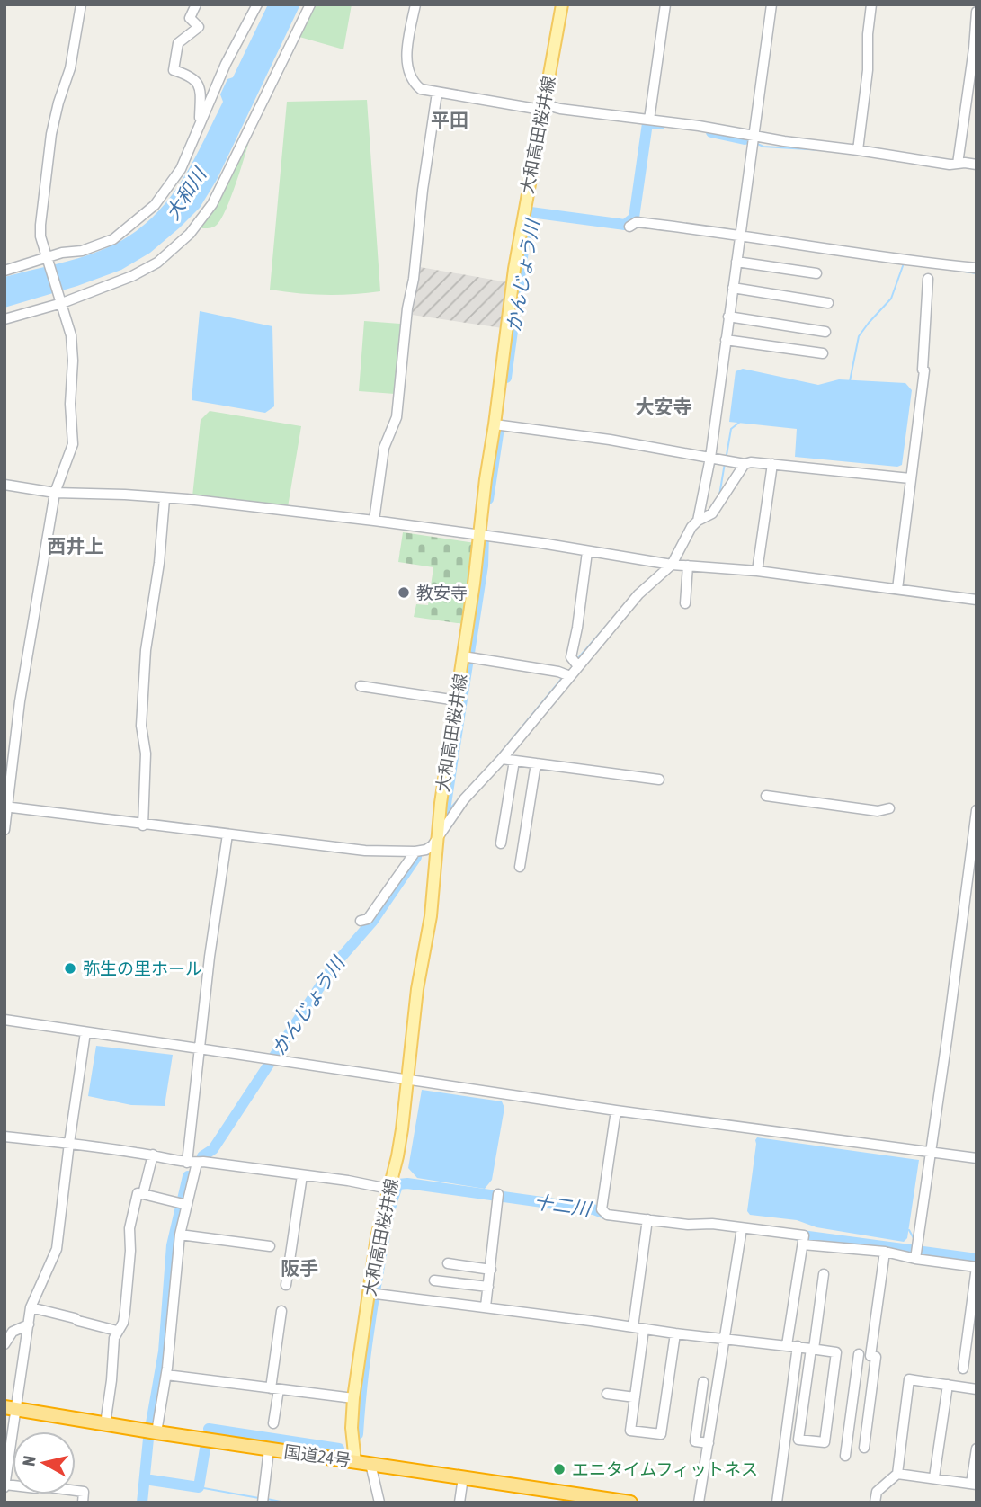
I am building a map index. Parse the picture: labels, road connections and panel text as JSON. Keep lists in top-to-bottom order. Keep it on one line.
{"streets":{"highway":["国道24号"],"main road":["大和高田桜井線"]},"crossings":[["大和高田桜井線","国道24号"]],"districts":["平田","大安寺","西井上","阪手"],"water":["大和川","かんじょう川","十二川"],"places":["教安寺","弥生の里ホール","エニタイムフィットネス"],"north":"left"}
